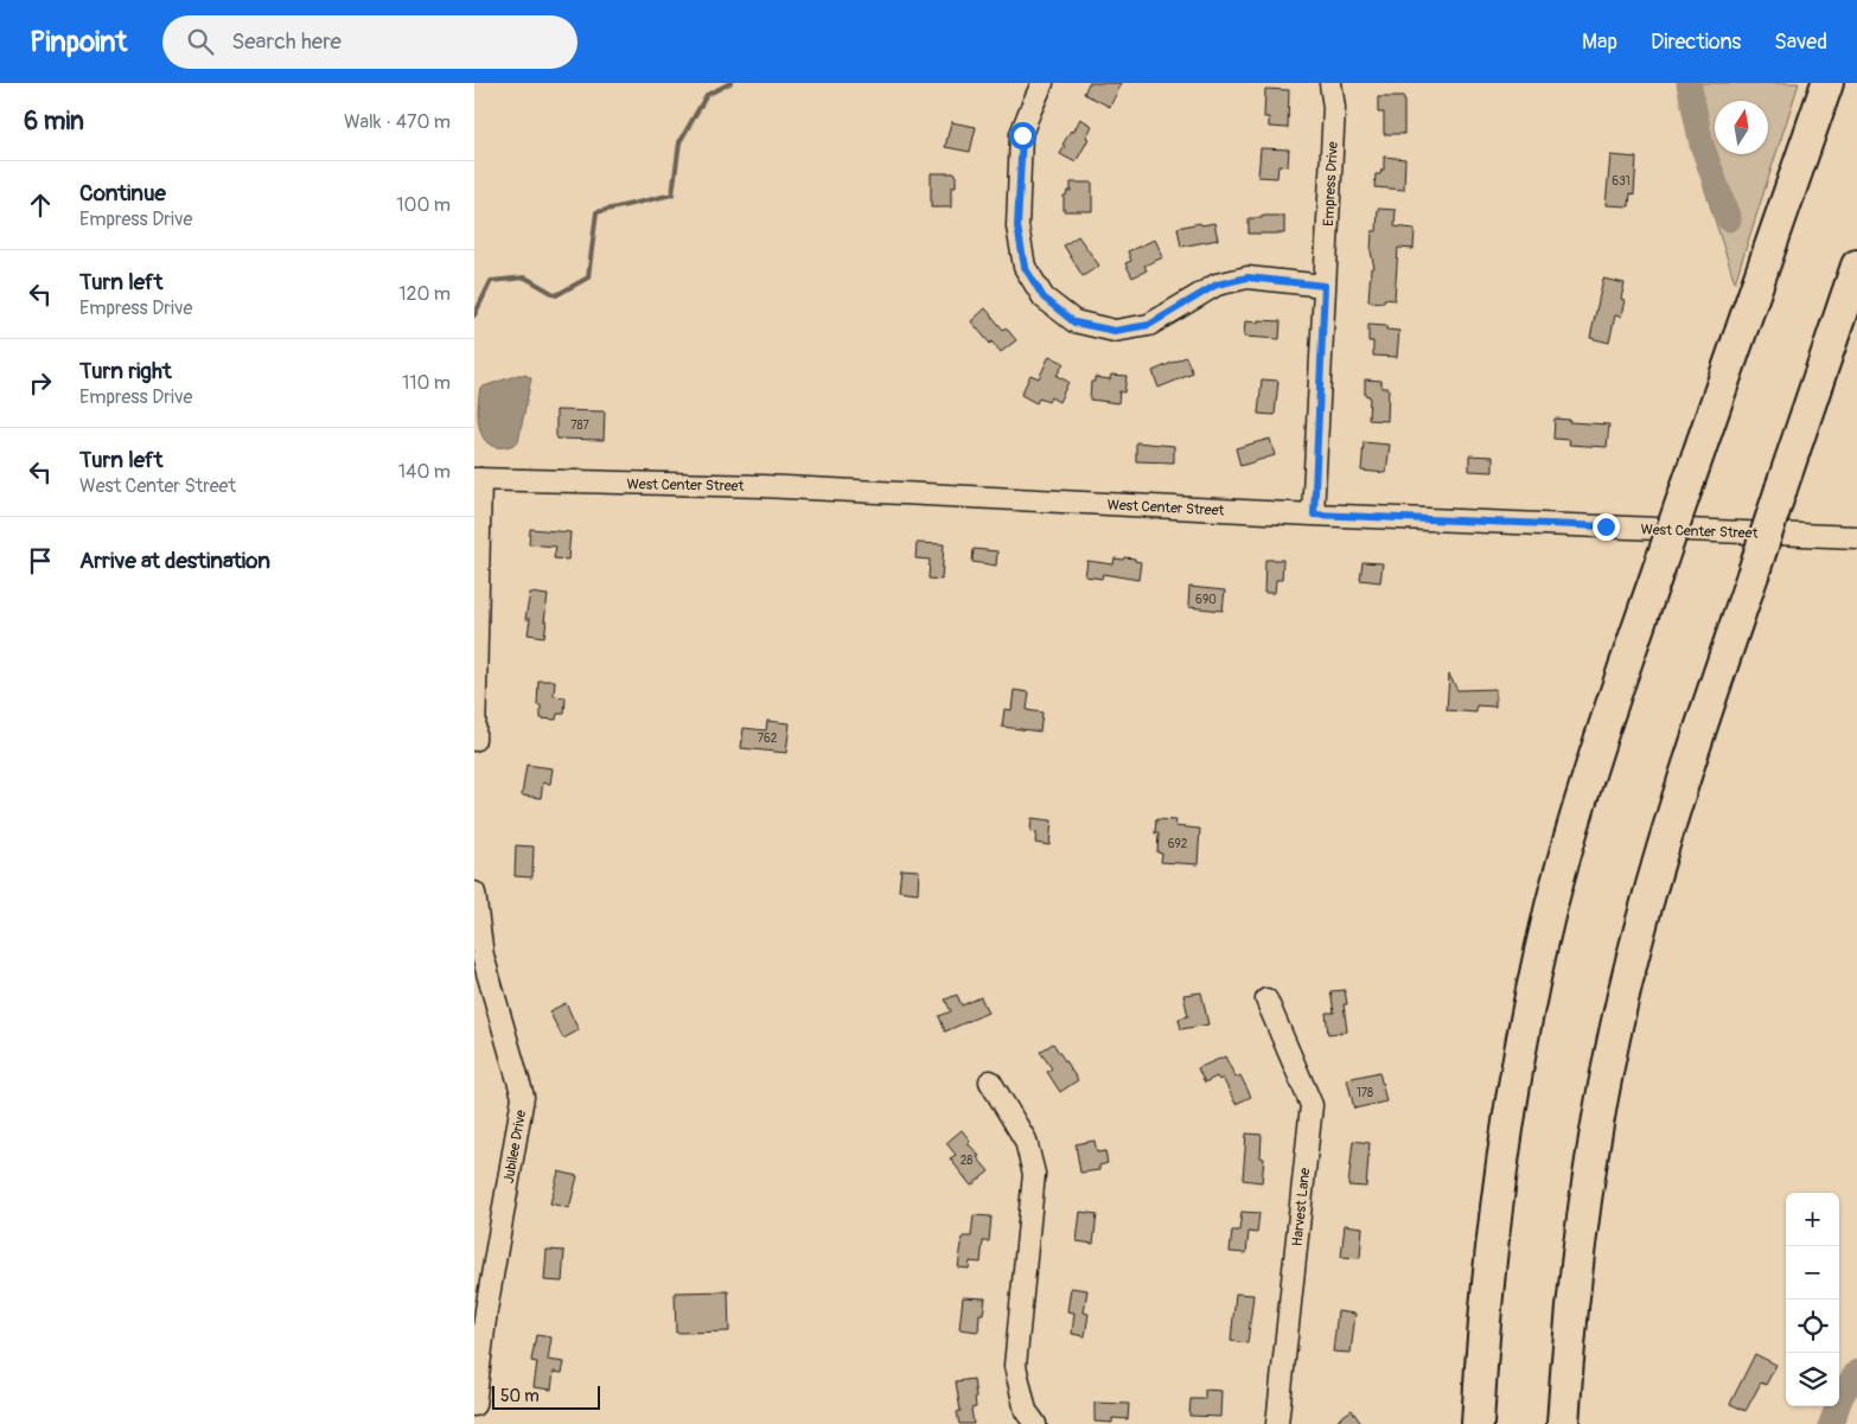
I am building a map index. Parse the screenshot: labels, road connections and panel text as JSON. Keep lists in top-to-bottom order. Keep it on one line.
{"streets":{"street":["Empress Drive","West Center Street","Jubilee Drive","Harvest Lane"]},"crossings":[["Empress Drive","West Center Street"]],"house_numbers":["631","787","690","762","692","178","28"],"scale_bar":"50 m","north":"top","page":{"header":"Pinpoint","search":"Search here","nav":["Map","Directions","Saved"],"heading":["6 min","Walk · 470 m"],"list":[["Continue","Empress Drive","100 m"],["Turn left","Empress Drive","120 m"],["Turn right","Empress Drive","110 m"],["Turn left","West Center Street","140 m"],"Arrive at destination"],"map_buttons":["+","−"],"scale":"50 m"}}
